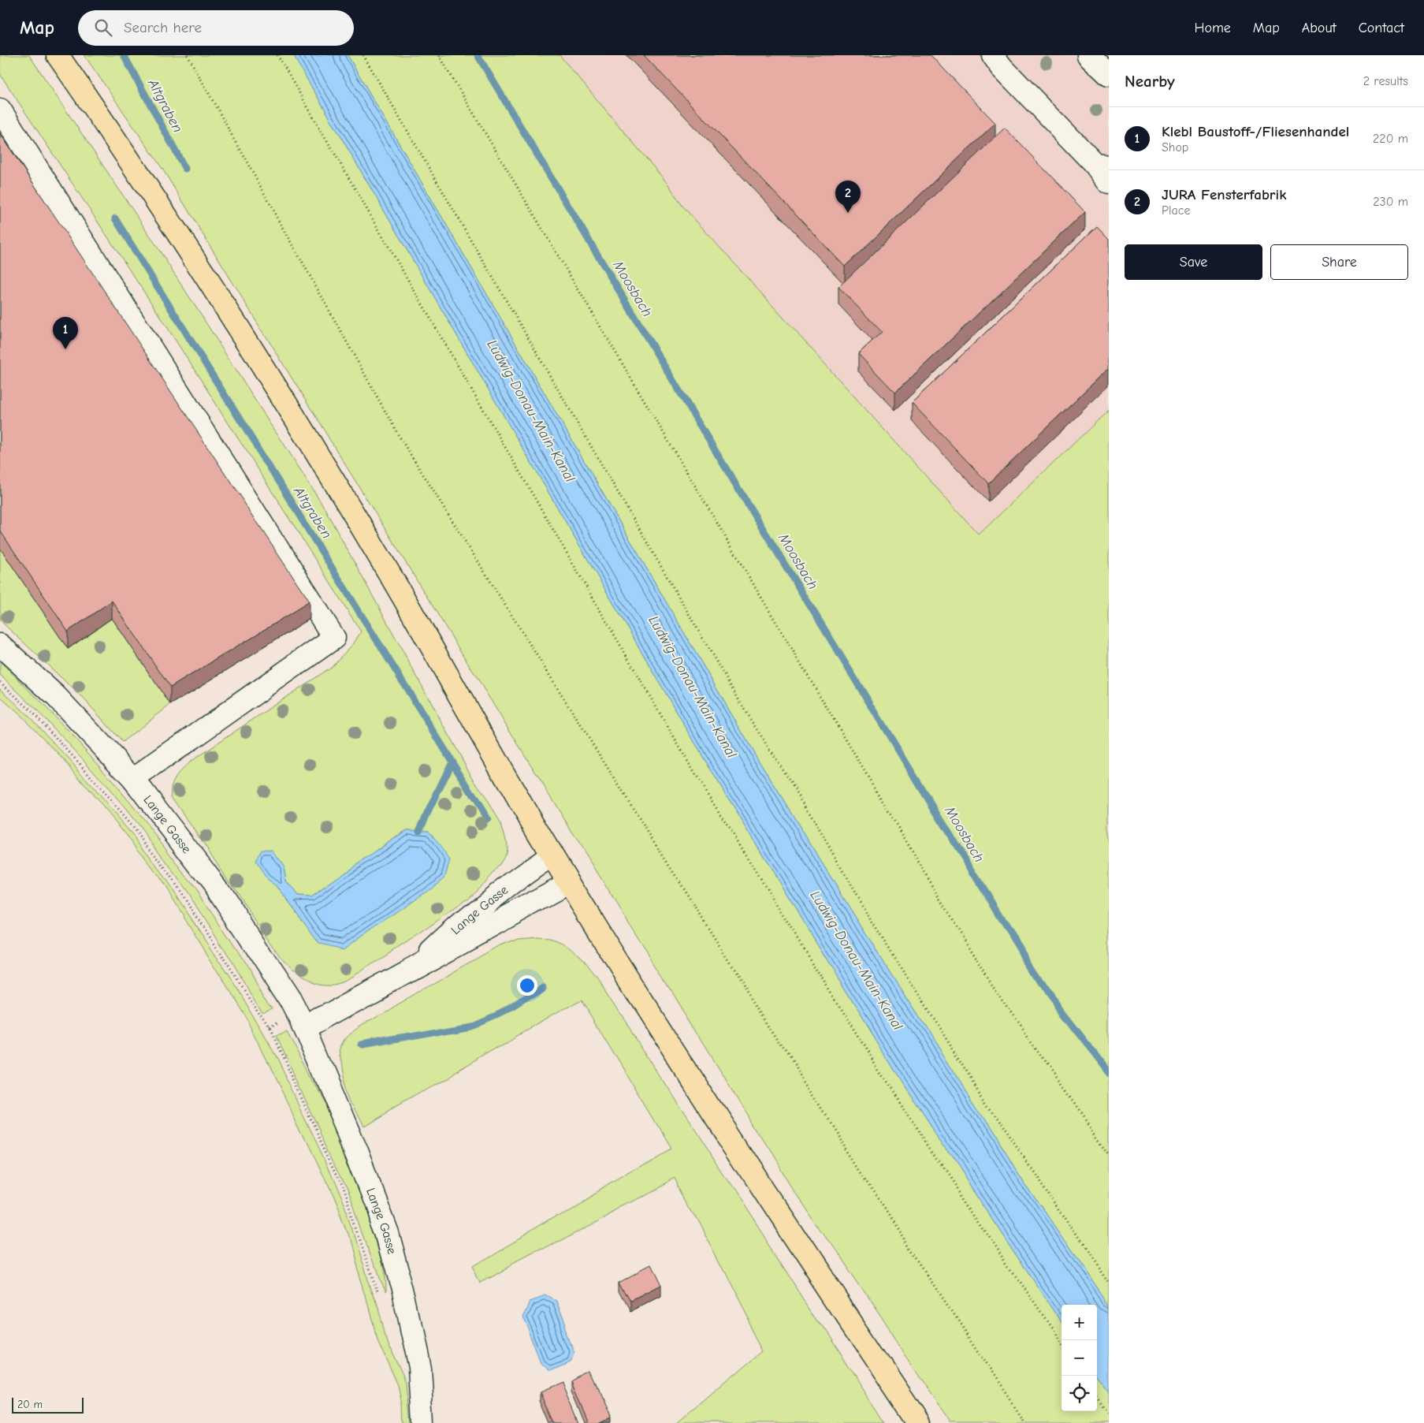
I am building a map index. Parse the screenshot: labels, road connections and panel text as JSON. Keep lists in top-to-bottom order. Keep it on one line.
{"streets":{"street":["Lange Gasse"]},"water":["Altgraben","Moosbach","Ludwig-Donau-Main-Kanal"],"scale_bar":"20 m","page":{"header":"Map","search":"Search here","nav":["Home","Map","About","Contact"],"heading":["Nearby","2 results"],"list":[{"mark":"1","name":"Klebl Baustoff-/Fliesenhandel","note":"Shop","value":"220 m"},{"mark":"2","name":"JURA Fensterfabrik","note":"Place","value":"230 m"}],"pins":["2","1"],"buttons":["Save","Share"],"map_buttons":["+","−"],"scale":"20 m"}}
